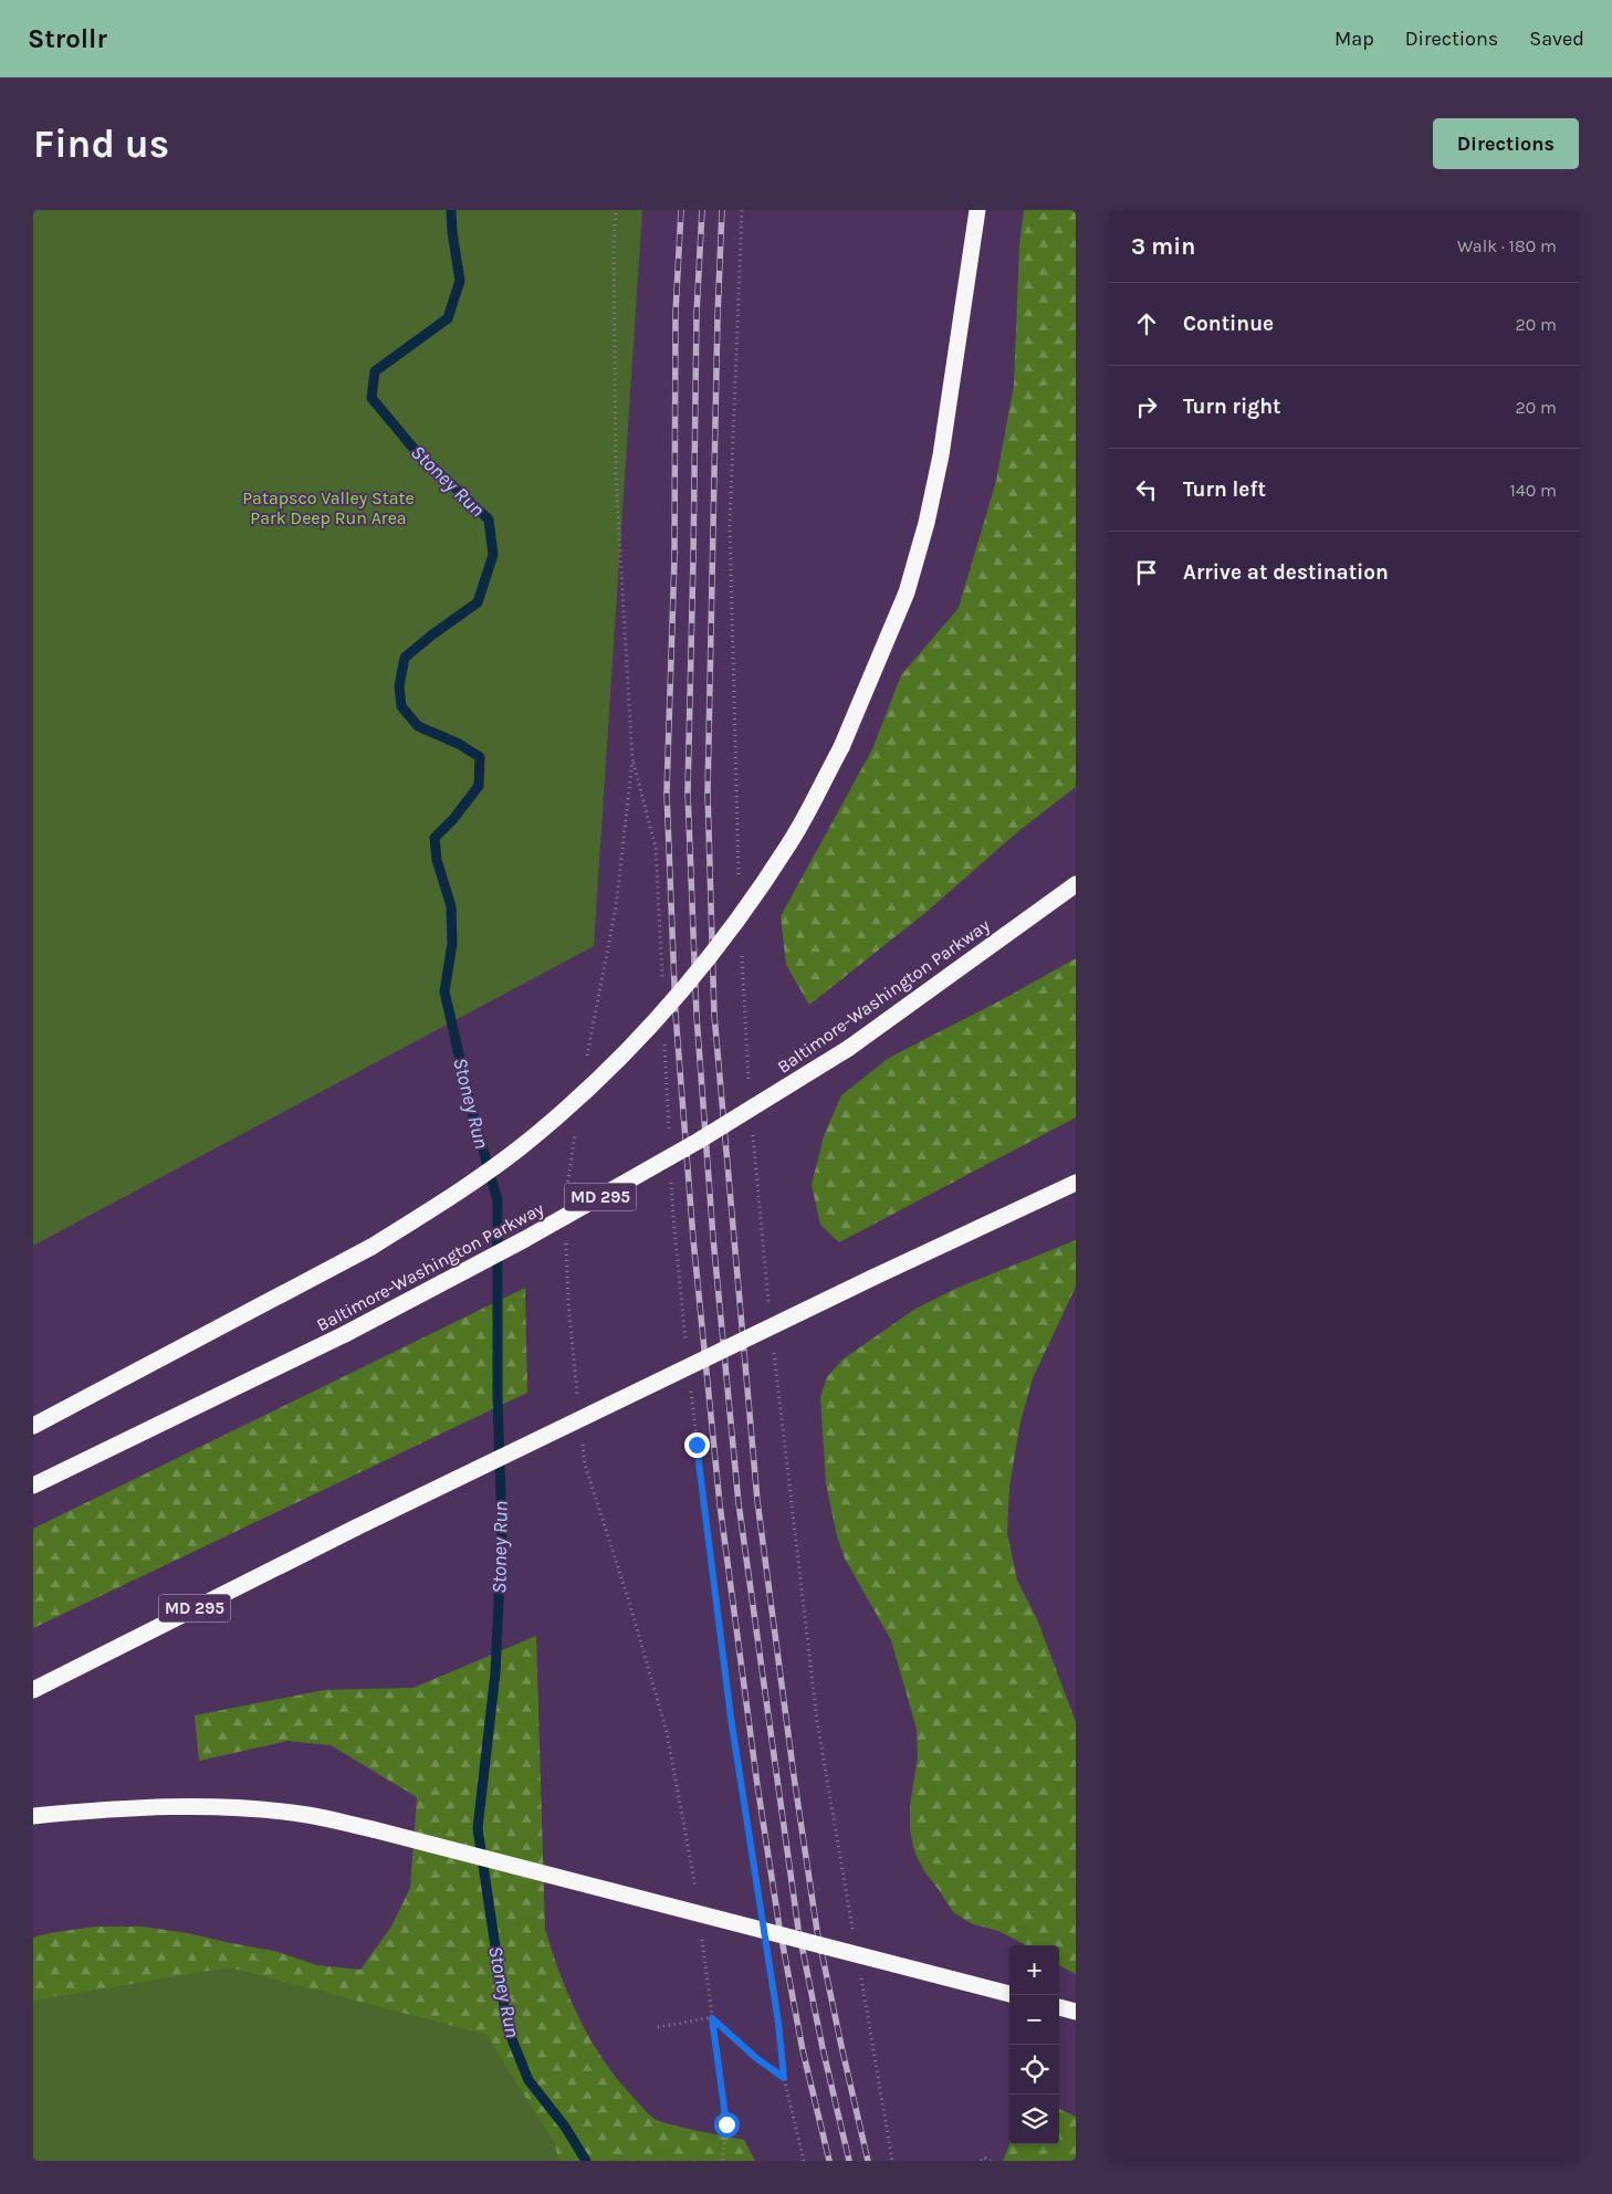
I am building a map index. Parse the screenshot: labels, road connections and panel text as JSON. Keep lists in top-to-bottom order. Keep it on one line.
{"streets":{"highway":["Baltimore-Washington Parkway","MD 295"]},"water":["Stoney Run"],"parks":["Patapsco Valley State Park Deep Run Area"],"page":{"header":"Strollr","nav":["Map","Directions","Saved"],"buttons":"Directions","title":"Find us","heading":["3 min","Walk · 180 m"],"list":[["Continue","20 m"],["Turn right","20 m"],["Turn left","140 m"],"Arrive at destination"],"map_buttons":["+","−"]}}
